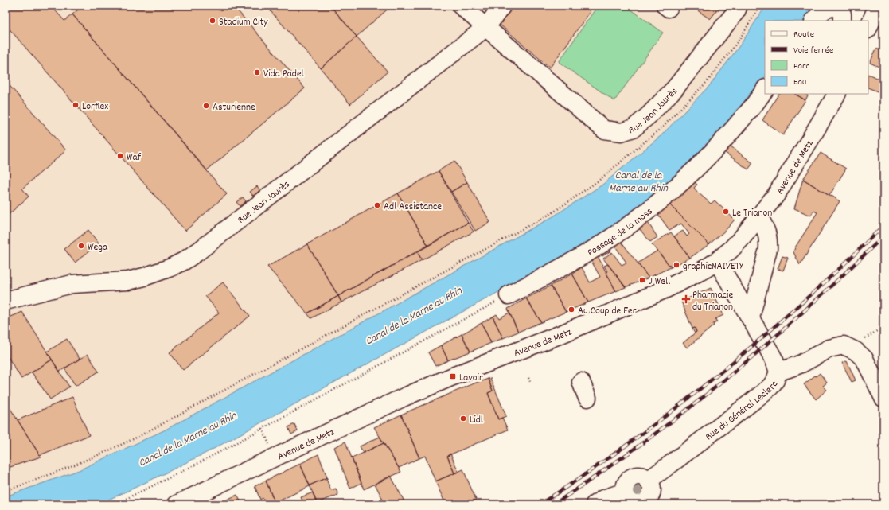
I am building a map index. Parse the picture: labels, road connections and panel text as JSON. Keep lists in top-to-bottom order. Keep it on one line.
{"streets":{"street":["Rue Jean Jaurès","Avenue de Metz","Passage de la moss","Rue du Général Leclerc"]},"crossings":[["Avenue de Metz","Rue du Général Leclerc"]],"water":["Canal de la Marne au Rhin"],"places":{"other":["Stadium City","Vida Padel","Lorflex","Asturienne","Waf","Adl Assistance","Le Trianon","Wega","graphicNAIVETY","J Well","Au Coup de Fer","Lidl"],"health":["Pharmacie du Trianon"],"transit":["Lavoir"]},"legend":["Route","Voie ferrée","Parc","Eau"]}
